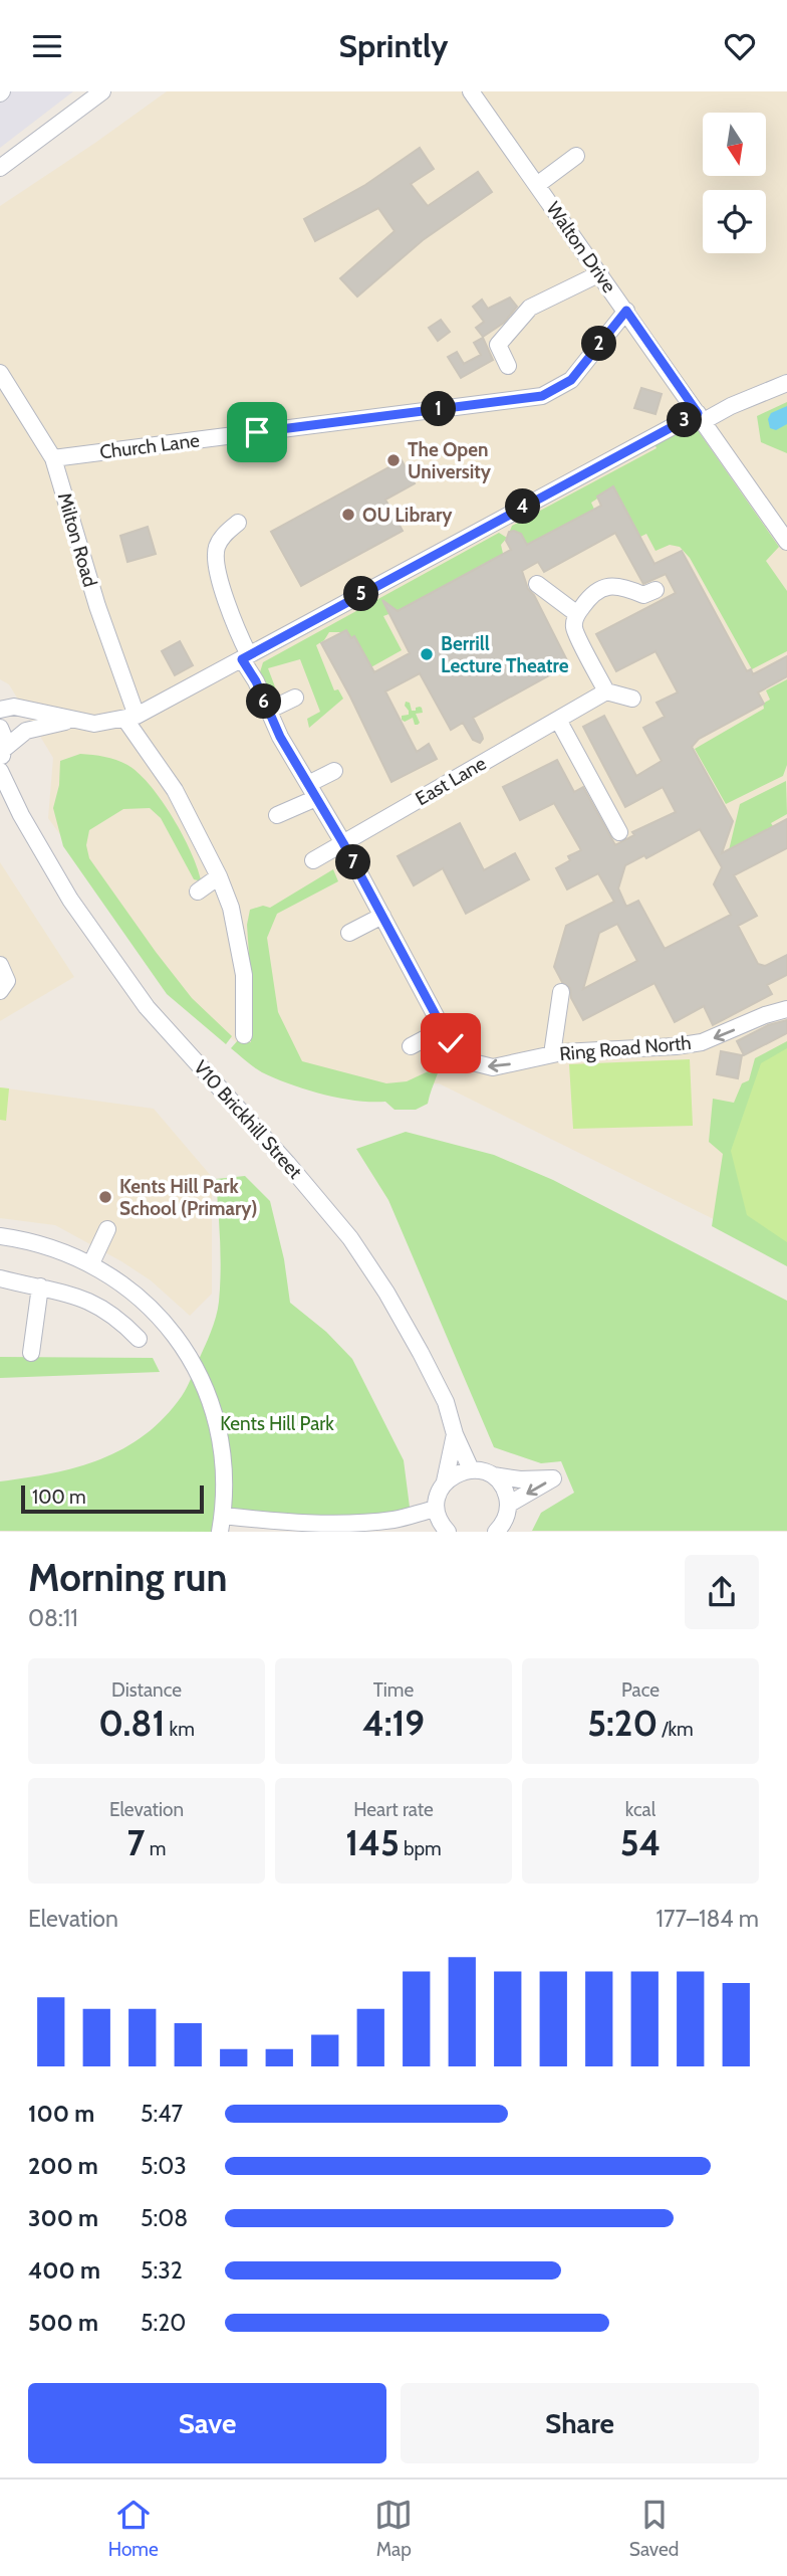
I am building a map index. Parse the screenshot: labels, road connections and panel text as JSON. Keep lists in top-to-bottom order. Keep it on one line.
{"streets":{"street":["Walton Drive","Church Lane","Milton Road","East Lane","Ring Road North","V10 Brickhill Street"]},"crossings":[["Walton Drive","Church Lane"],["Church Lane","Milton Road"]],"one_way":["Ring Road North"],"parks":["Kents Hill Park"],"places":["The Open University","OU Library","Berrill Lecture Theatre","Kents Hill Park School (Primary)"],"scale_bar":"100 m","north":"bottom","page":{"header":"Sprintly","pins":["2","1","3","4","5","6","7"],"scale":"100 m","heading":["Morning run","08:11"],"stats":[["Distance","0.81 km"],["Time","4:19"],["Pace","5:20 /km"],["Elevation","7 m"],["Heart rate","145 bpm"],["kcal","54"]],"chart":["Elevation","177–184 m"],"list":[{"name":"100 m","note":"5:47"},{"name":"200 m","note":"5:03"},{"name":"300 m","note":"5:08"},{"name":"400 m","note":"5:32"},{"name":"500 m","note":"5:20"}],"buttons":["Save","Share"],"tabs":["Home","Map","Saved"]}}
